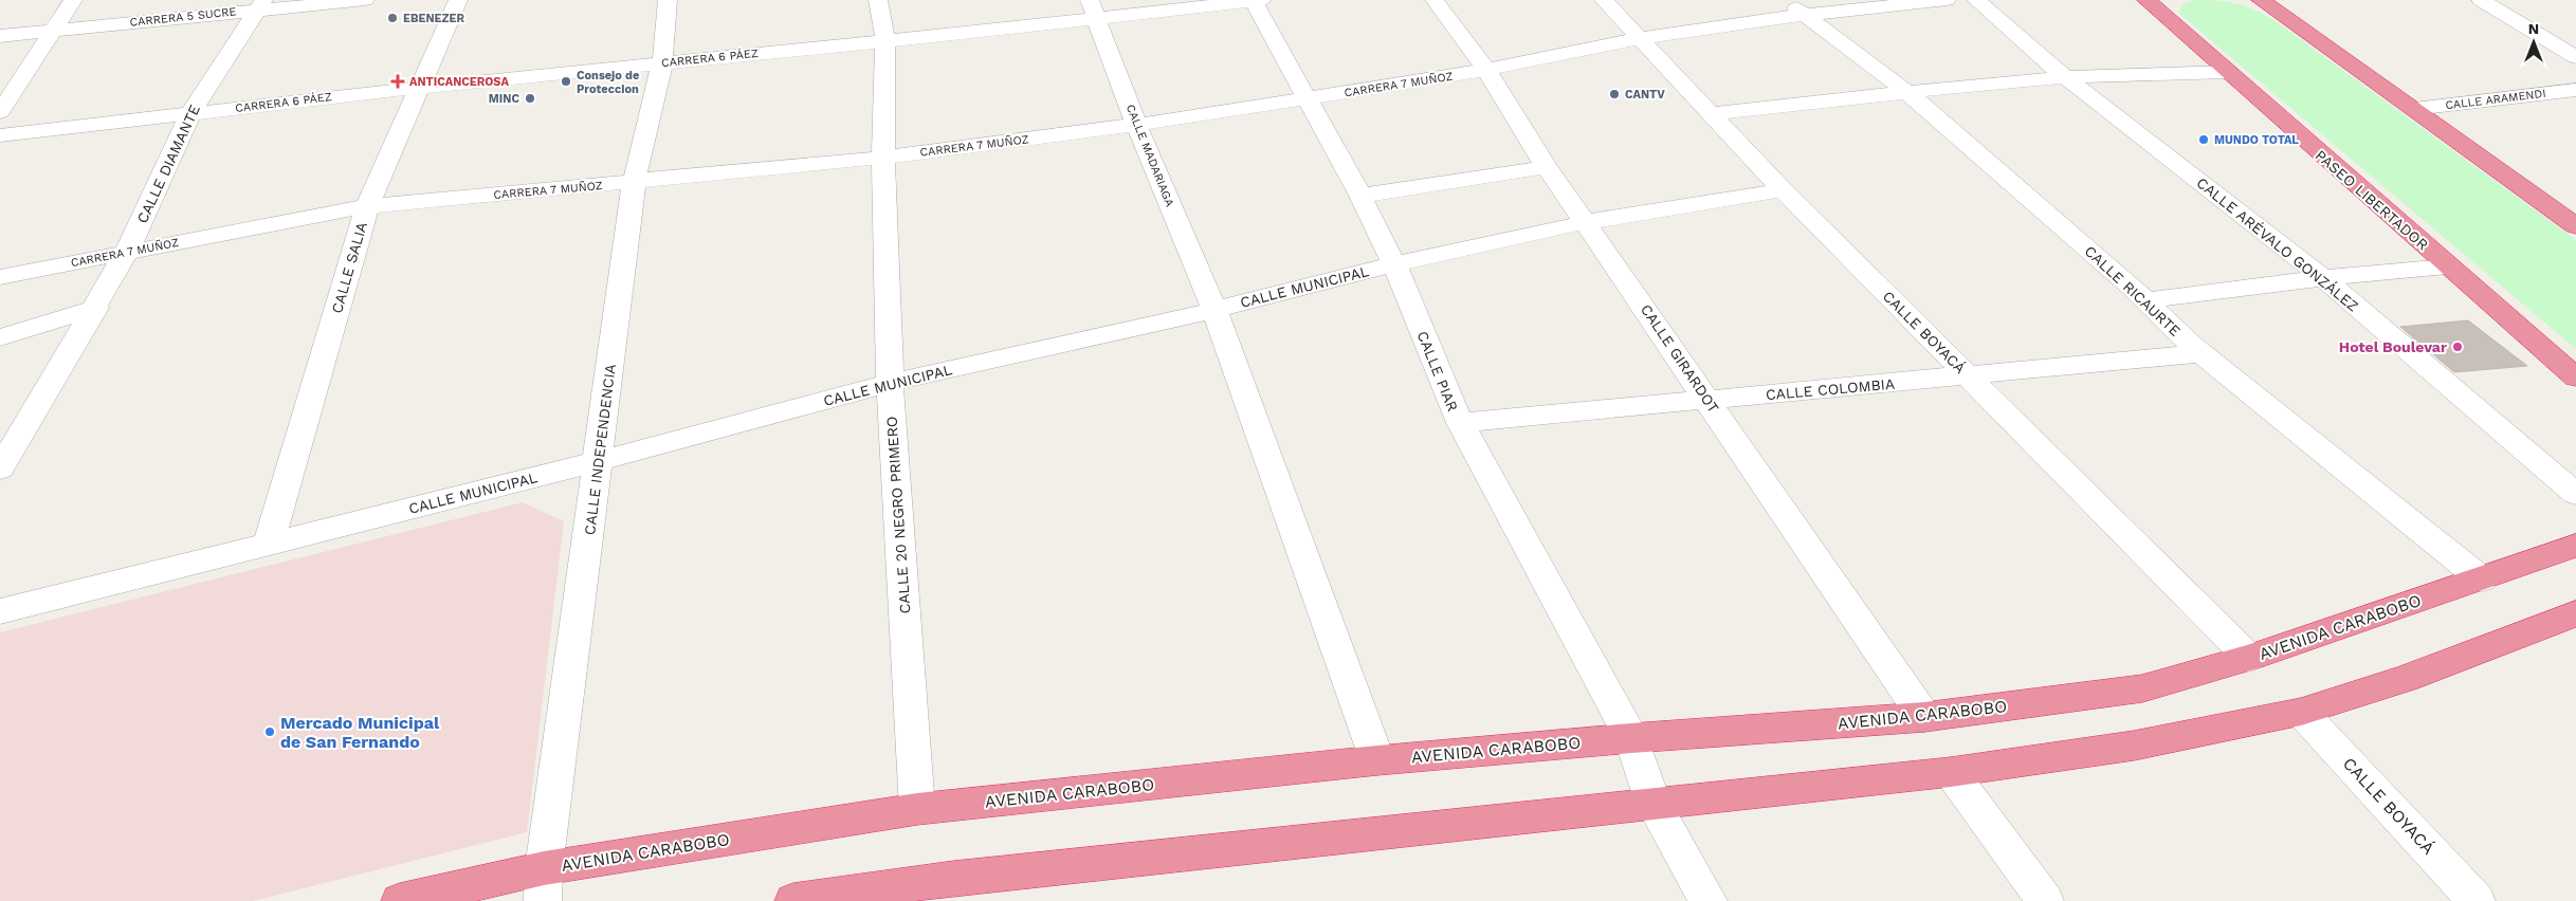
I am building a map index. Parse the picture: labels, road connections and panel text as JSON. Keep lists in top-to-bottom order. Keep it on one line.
{"streets":{"highway":["PASEO LIBERTADOR","AVENIDA CARABOBO"],"street":["CARRERA 5 SUCRE","CARRERA 6 PÁEZ","CARRERA 7 MUÑOZ","CALLE ARAMENDI","CALLE MADARIAGA","CALLE DIAMANTE","CALLE ARÉVALO GONZÁLEZ","CALLE SALIA","CALLE MUNICIPAL","CALLE RICAURTE","CALLE BOYACÁ","CALLE GIRARDOT","CALLE PIAR","CALLE COLOMBIA","CALLE INDEPENDENCIA","CALLE 20 NEGRO PRIMERO"]},"crossings":[["CARRERA 5 SUCRE","CALLE DIAMANTE"],["CARRERA 6 PÁEZ","CALLE MADARIAGA"],["CARRERA 6 PÁEZ","CALLE DIAMANTE"],["CARRERA 6 PÁEZ","CALLE SALIA"],["CARRERA 6 PÁEZ","CALLE PIAR"],["CARRERA 6 PÁEZ","CALLE INDEPENDENCIA"],["CARRERA 6 PÁEZ","CALLE 20 NEGRO PRIMERO"],["CARRERA 7 MUÑOZ","CALLE MADARIAGA"],["CARRERA 7 MUÑOZ","CALLE DIAMANTE"],["CARRERA 7 MUÑOZ","CALLE SALIA"],["CARRERA 7 MUÑOZ","CALLE RICAURTE"],["CARRERA 7 MUÑOZ","CALLE BOYACÁ"],["CARRERA 7 MUÑOZ","CALLE GIRARDOT"],["CARRERA 7 MUÑOZ","CALLE PIAR"],["CARRERA 7 MUÑOZ","CALLE INDEPENDENCIA"],["CARRERA 7 MUÑOZ","CALLE 20 NEGRO PRIMERO"],["CALLE MADARIAGA","CALLE MUNICIPAL"],["CALLE MADARIAGA","AVENIDA CARABOBO"],["CALLE SALIA","CALLE MUNICIPAL"],["CALLE MUNICIPAL","CALLE BOYACÁ"],["CALLE MUNICIPAL","CALLE GIRARDOT"],["CALLE MUNICIPAL","CALLE PIAR"],["CALLE MUNICIPAL","CALLE INDEPENDENCIA"],["CALLE MUNICIPAL","CALLE 20 NEGRO PRIMERO"],["CALLE RICAURTE","CALLE COLOMBIA"],["CALLE RICAURTE","AVENIDA CARABOBO"],["CALLE BOYACÁ","CALLE COLOMBIA"],["CALLE BOYACÁ","AVENIDA CARABOBO"],["CALLE GIRARDOT","CALLE COLOMBIA"],["CALLE GIRARDOT","AVENIDA CARABOBO"],["CALLE PIAR","CALLE COLOMBIA"],["CALLE PIAR","AVENIDA CARABOBO"],["CALLE INDEPENDENCIA","AVENIDA CARABOBO"],["CALLE 20 NEGRO PRIMERO","AVENIDA CARABOBO"]],"places":{"other":["EBENEZER","Consejo de Proteccion","CANTV","MINC","MUNDO TOTAL","Hotel Boulevar","Mercado Municipal de San Fernando"],"health":["ANTICANCEROSA"]},"north":"top"}
